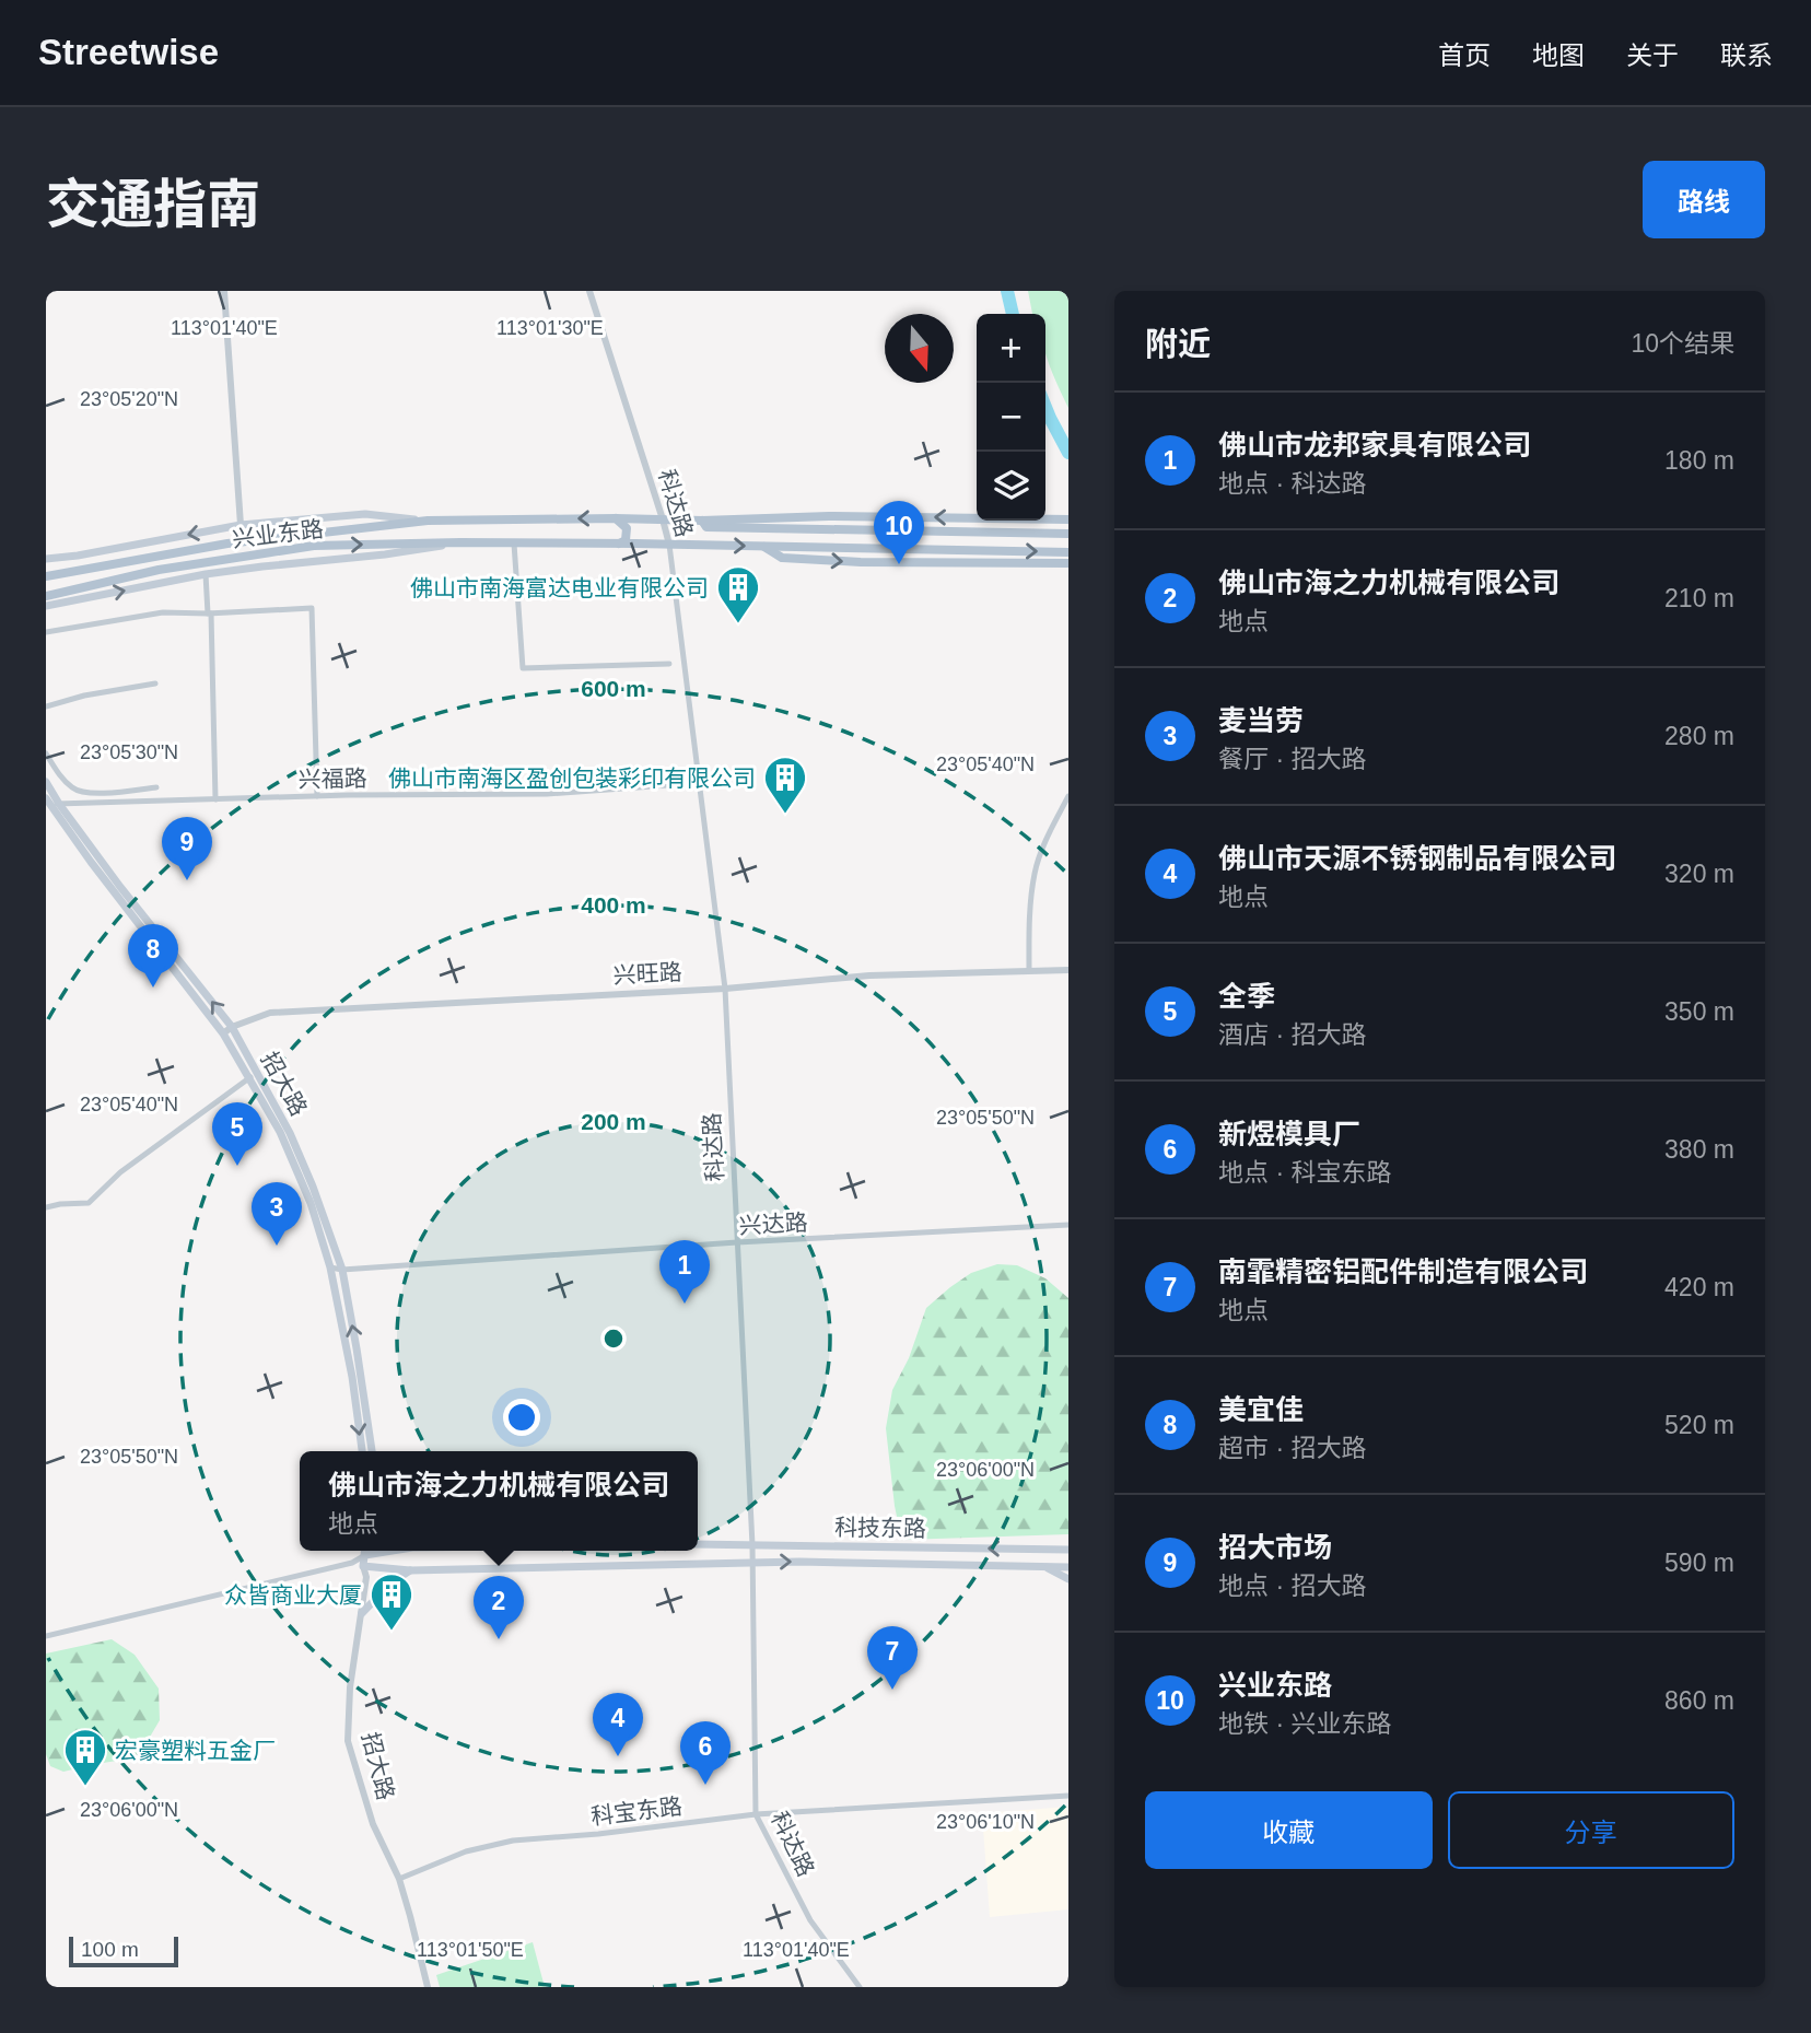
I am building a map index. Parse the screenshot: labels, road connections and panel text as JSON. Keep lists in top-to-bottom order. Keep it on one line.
{"streets":{"main road":["兴业东路","招大路","科技东路"],"street":["科达路","兴福路","兴旺路","兴达路","科宝东路"]},"crossings":[["科达路","兴业东路"],["科达路","兴福路"],["科达路","兴旺路"],["科达路","兴达路"],["科达路","科技东路"],["科达路","科宝东路"],["兴福路","招大路"],["兴旺路","招大路"],["招大路","兴达路"],["招大路","科宝东路"]],"places":{"building":["佛山市南海富达电业有限公司","佛山市南海区盈创包装彩印有限公司","众皆商业大厦","宏豪塑料五金厂"]},"scale_bar":"100 m","north":"bottom","page":{"header":"Streetwise","nav":["首页","地图","关于","联系"],"title":"交通指南","buttons":["路线",["收藏","分享"]],"heading":["附近","10个结果"],"map_buttons":["+","−"],"list":[{"mark":"1","name":"佛山市龙邦家具有限公司","note":"地点 · 科达路","value":"180 m"},{"mark":"2","name":"佛山市海之力机械有限公司","note":"地点","value":"210 m"},{"mark":"3","name":"麦当劳","note":"餐厅 · 招大路","value":"280 m"},{"mark":"4","name":"佛山市天源不锈钢制品有限公司","note":"地点","value":"320 m"},{"mark":"5","name":"全季","note":"酒店 · 招大路","value":"350 m"},{"mark":"6","name":"新煜模具厂","note":"地点 · 科宝东路","value":"380 m"},{"mark":"7","name":"南霏精密铝配件制造有限公司","note":"地点","value":"420 m"},{"mark":"8","name":"美宜佳","note":"超市 · 招大路","value":"520 m"},{"mark":"9","name":"招大市场","note":"地点 · 招大路","value":"590 m"},{"mark":"10","name":"兴业东路","note":"地铁 · 兴业东路","value":"860 m"}],"pins":["10","9","8","5","3","1","2","7","4","6"],"popup":["佛山市海之力机械有限公司","地点"],"scale":"100 m"},"coordinates":["113°01'40\"E","113°01'30\"E","23°05'20\"N","23°05'30\"N","23°05'40\"N","23°05'50\"N","23°06'00\"N","23°06'10\"N","113°01'50\"E"],"rings":["600 m","400 m","200 m"]}
